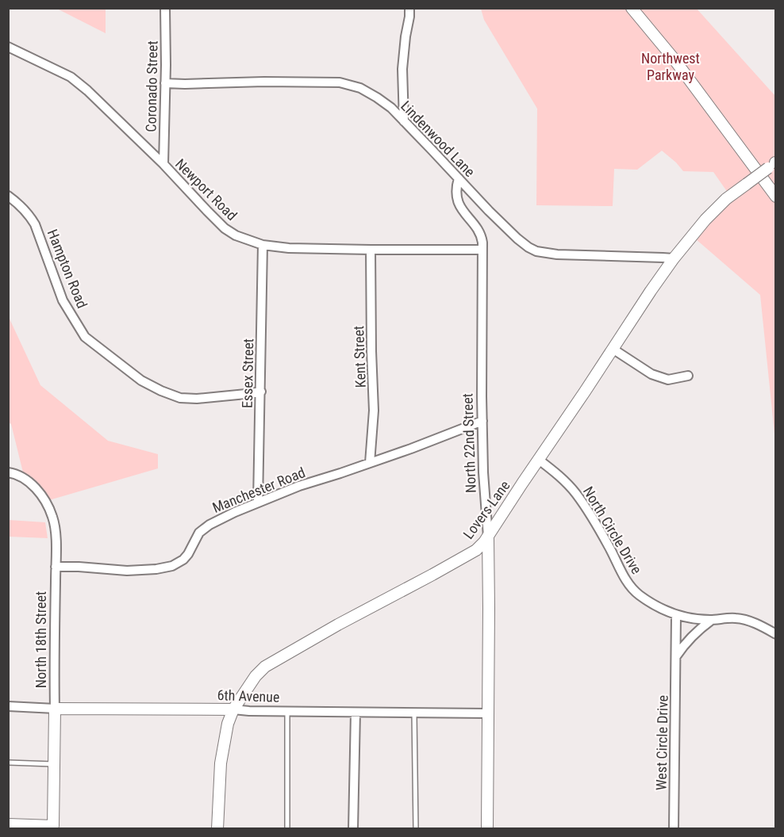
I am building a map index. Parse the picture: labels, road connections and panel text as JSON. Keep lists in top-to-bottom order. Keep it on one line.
{"streets":{"street":["Coronado Street","Lindenwood Lane","Newport Road","Hampton Road","Kent Street","Essex Street","North 22nd Street","Manchester Road","Lovers Lane","North Circle Drive","North 18th Street","6th Avenue","West Circle Drive"]},"crossings":[["Coronado Street","Lindenwood Lane"],["Coronado Street","Newport Road"],["Lindenwood Lane","North 22nd Street"],["Lindenwood Lane","Lovers Lane"],["Newport Road","Kent Street"],["Newport Road","Essex Street"],["Newport Road","North 22nd Street"],["Hampton Road","Essex Street"],["Kent Street","Manchester Road"],["Essex Street","Manchester Road"],["North 22nd Street","Manchester Road"],["North 22nd Street","Lovers Lane"],["North 22nd Street","6th Avenue"],["Manchester Road","North 18th Street"],["Lovers Lane","North Circle Drive"],["Lovers Lane","6th Avenue"],["North Circle Drive","West Circle Drive"],["North 18th Street","6th Avenue"]],"parks":["Northwest Parkway"]}
